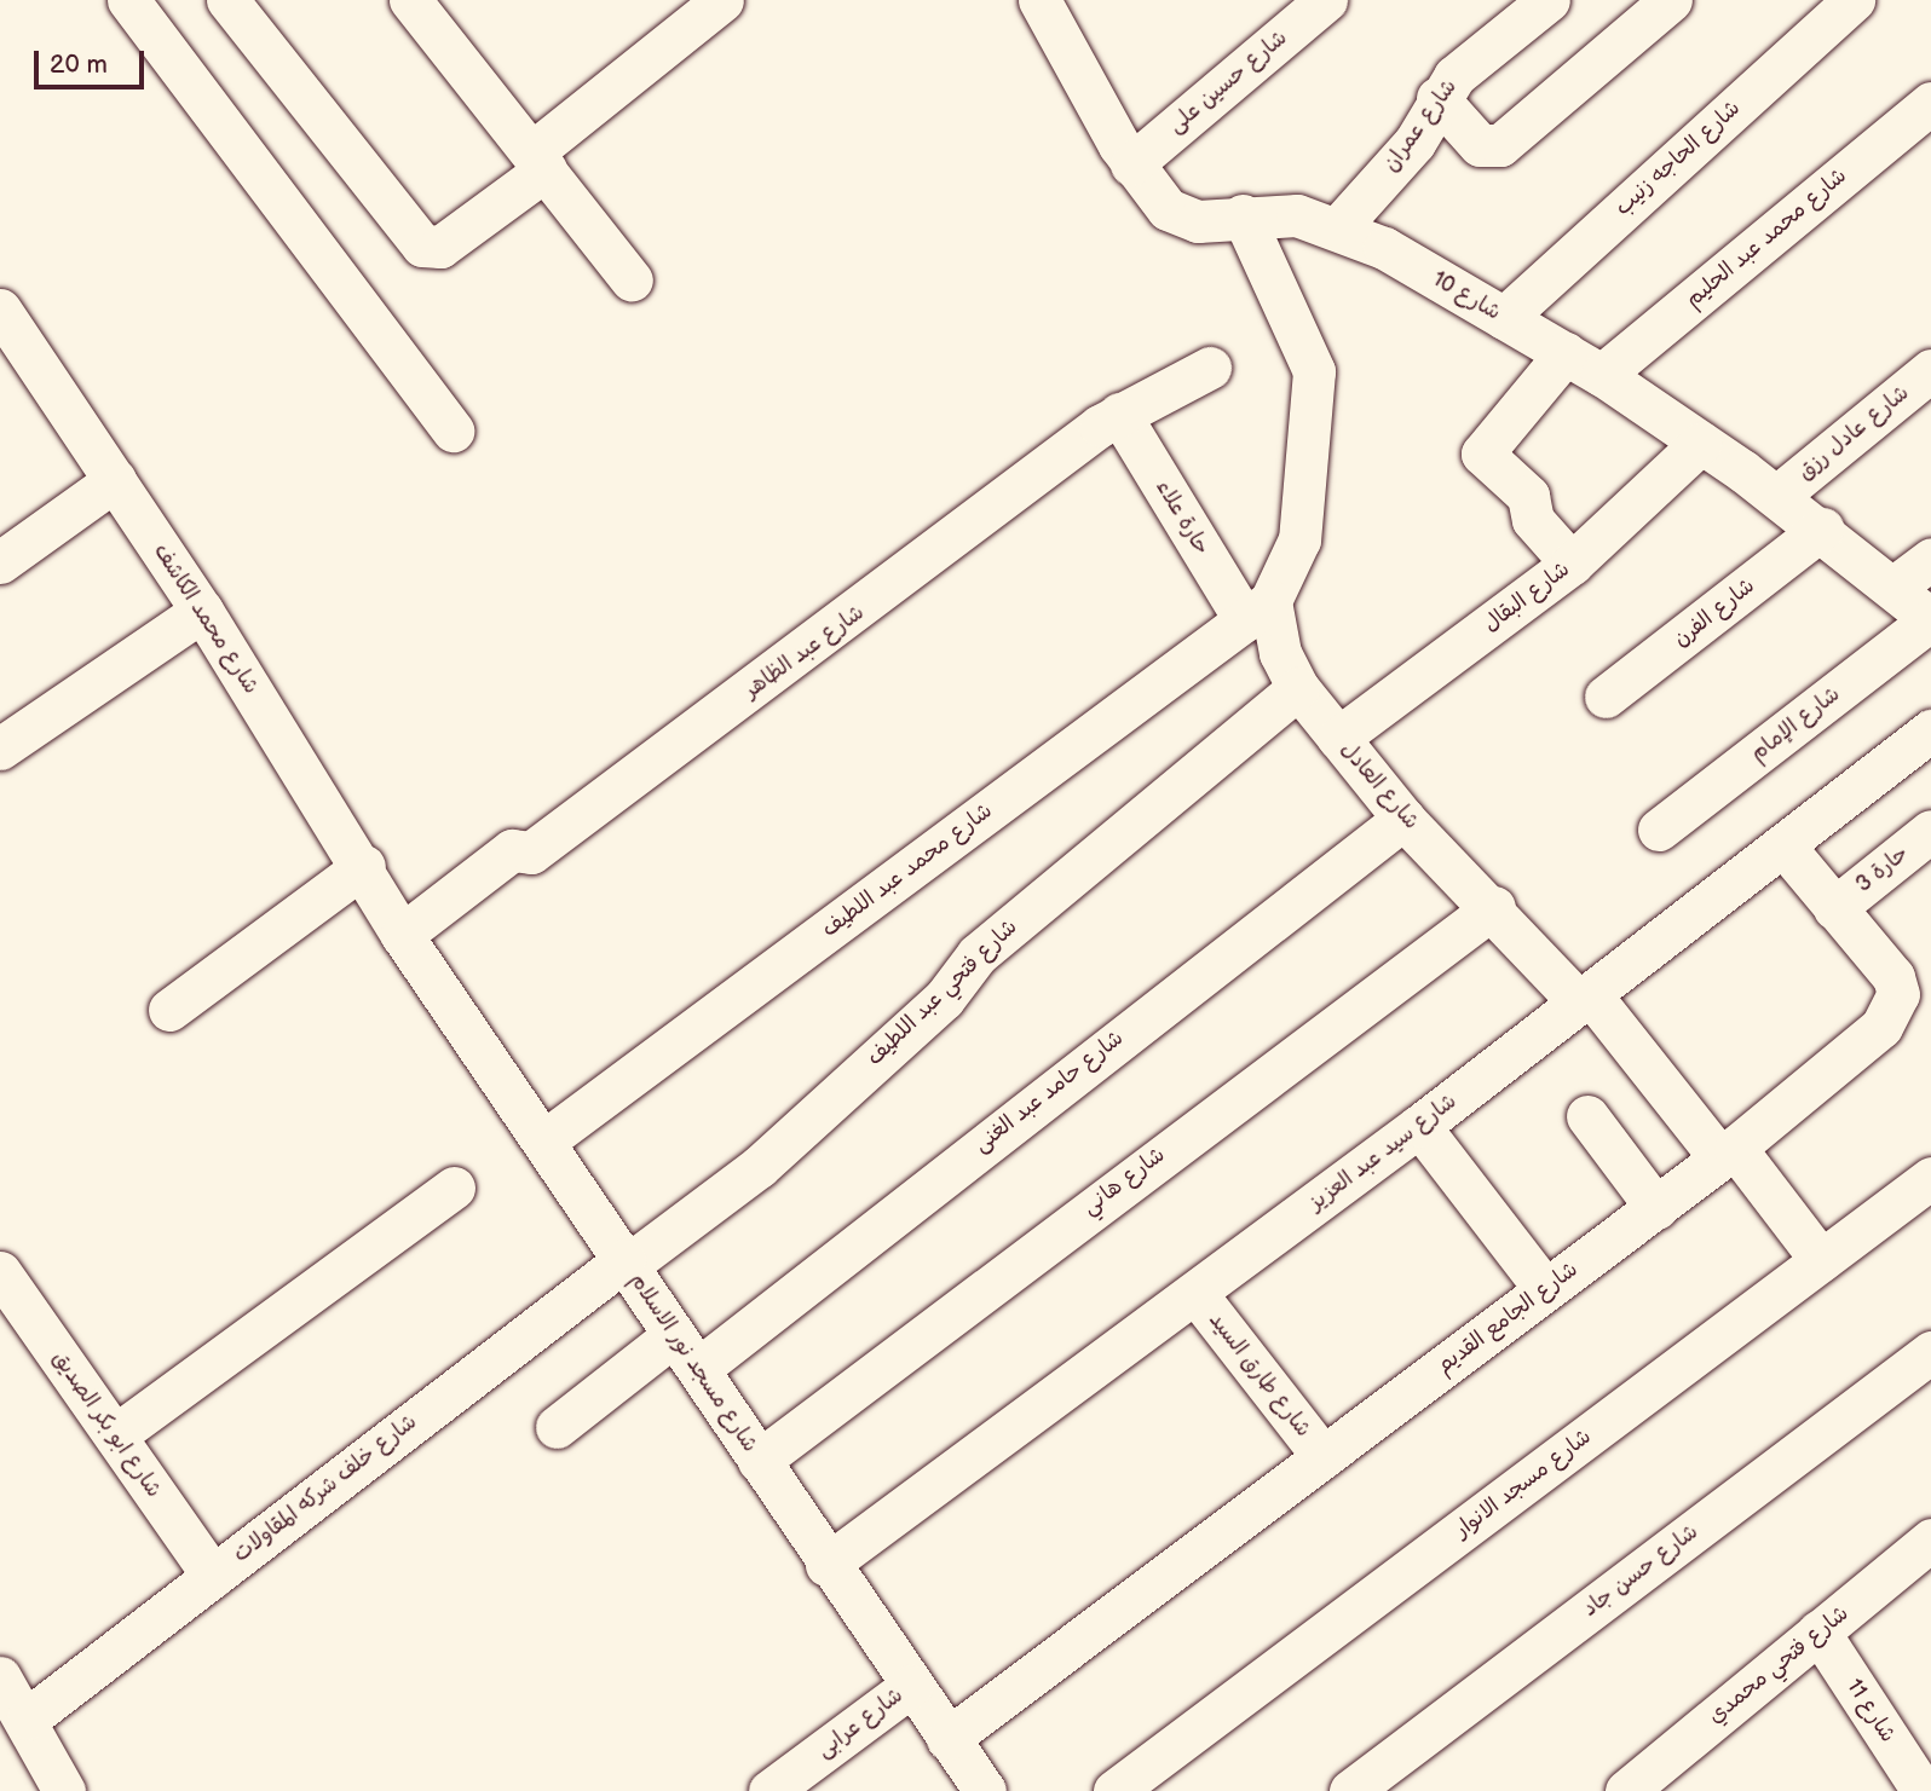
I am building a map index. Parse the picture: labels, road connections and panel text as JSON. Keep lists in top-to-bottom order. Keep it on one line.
{"streets":{"street":["شارع حسين على","شارع عمران","شارع الحاجه زنيب","شارع محمد عبد الحليم","شارع 10","شارع عادل رزق","حارة علاء","شارع البقال","شارع الفرن","شارع محمد الكاشف","شارع عبد الظاهر","شارع الإمام","شارع العادل","حارة 3","شارع محمد عبد اللطيف","شارع فتحي عبد اللطيف","شارع حامد عبد الغنى","شارع سيد عبد العزيز","شارع هاني","شارع الجامع القديم","شارع مسجد نور الاسلام","شارع طارق السيد","شارع ابو بكر الصديق","شارع مسجد الانوار","شارع خلف شركه المقاولات","شارع حسن جاد","شارع فتحي محمدي","شارع 11","شارع عرابى"]},"crossings":[["شارع حسين على","شارع 10"],["شارع عمران","شارع 10"],["شارع الحاجه زنيب","شارع 10"],["شارع محمد عبد الحليم","شارع 10"],["شارع 10","شارع عادل رزق"],["شارع 10","شارع البقال"],["شارع 10","شارع الفرن"],["شارع 10","شارع الإمام"],["حارة علاء","شارع عبد الظاهر"],["حارة علاء","شارع العادل"],["حارة علاء","شارع محمد عبد اللطيف"],["شارع البقال","شارع العادل"],["شارع محمد الكاشف","شارع عبد الظاهر"],["شارع محمد الكاشف","شارع مسجد نور الاسلام"],["شارع عبد الظاهر","شارع مسجد نور الاسلام"],["شارع العادل","شارع محمد عبد اللطيف"],["شارع العادل","شارع فتحي عبد اللطيف"],["شارع العادل","شارع حامد عبد الغنى"],["شارع العادل","شارع سيد عبد العزيز"],["شارع العادل","شارع هاني"],["شارع العادل","شارع الجامع القديم"],["شارع العادل","شارع مسجد الانوار"],["حارة 3","شارع الجامع القديم"],["شارع محمد عبد اللطيف","شارع مسجد نور الاسلام"],["شارع فتحي عبد اللطيف","شارع مسجد نور الاسلام"],["شارع فتحي عبد اللطيف","شارع خلف شركه المقاولات"],["شارع حامد عبد الغنى","شارع مسجد نور الاسلام"],["شارع سيد عبد العزيز","شارع الجامع القديم"],["شارع سيد عبد العزيز","شارع مسجد نور الاسلام"],["شارع سيد عبد العزيز","شارع طارق السيد"],["شارع هاني","شارع مسجد نور الاسلام"],["شارع الجامع القديم","شارع مسجد نور الاسلام"],["شارع الجامع القديم","شارع طارق السيد"],["شارع مسجد نور الاسلام","شارع خلف شركه المقاولات"],["شارع مسجد نور الاسلام","شارع عرابى"],["شارع ابو بكر الصديق","شارع خلف شركه المقاولات"],["شارع فتحي محمدي","شارع 11"]],"scale_bar":"20 m"}
